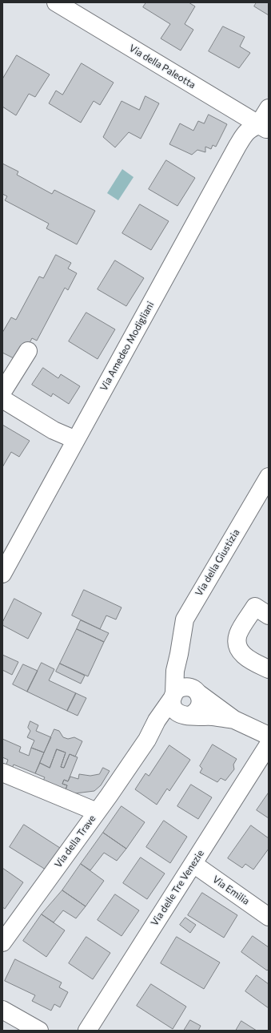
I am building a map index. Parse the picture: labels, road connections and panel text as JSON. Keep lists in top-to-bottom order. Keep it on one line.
{"streets":{"street":["Via della Paleotta","Via Amedeo Modigliani","Via della Giustizia","Via della Trave","Via delle Tre Venezie","Via Emilia"]},"crossings":[["Via della Paleotta","Via Amedeo Modigliani"],["Via della Giustizia","Via della Trave"],["Via delle Tre Venezie","Via Emilia"]]}
